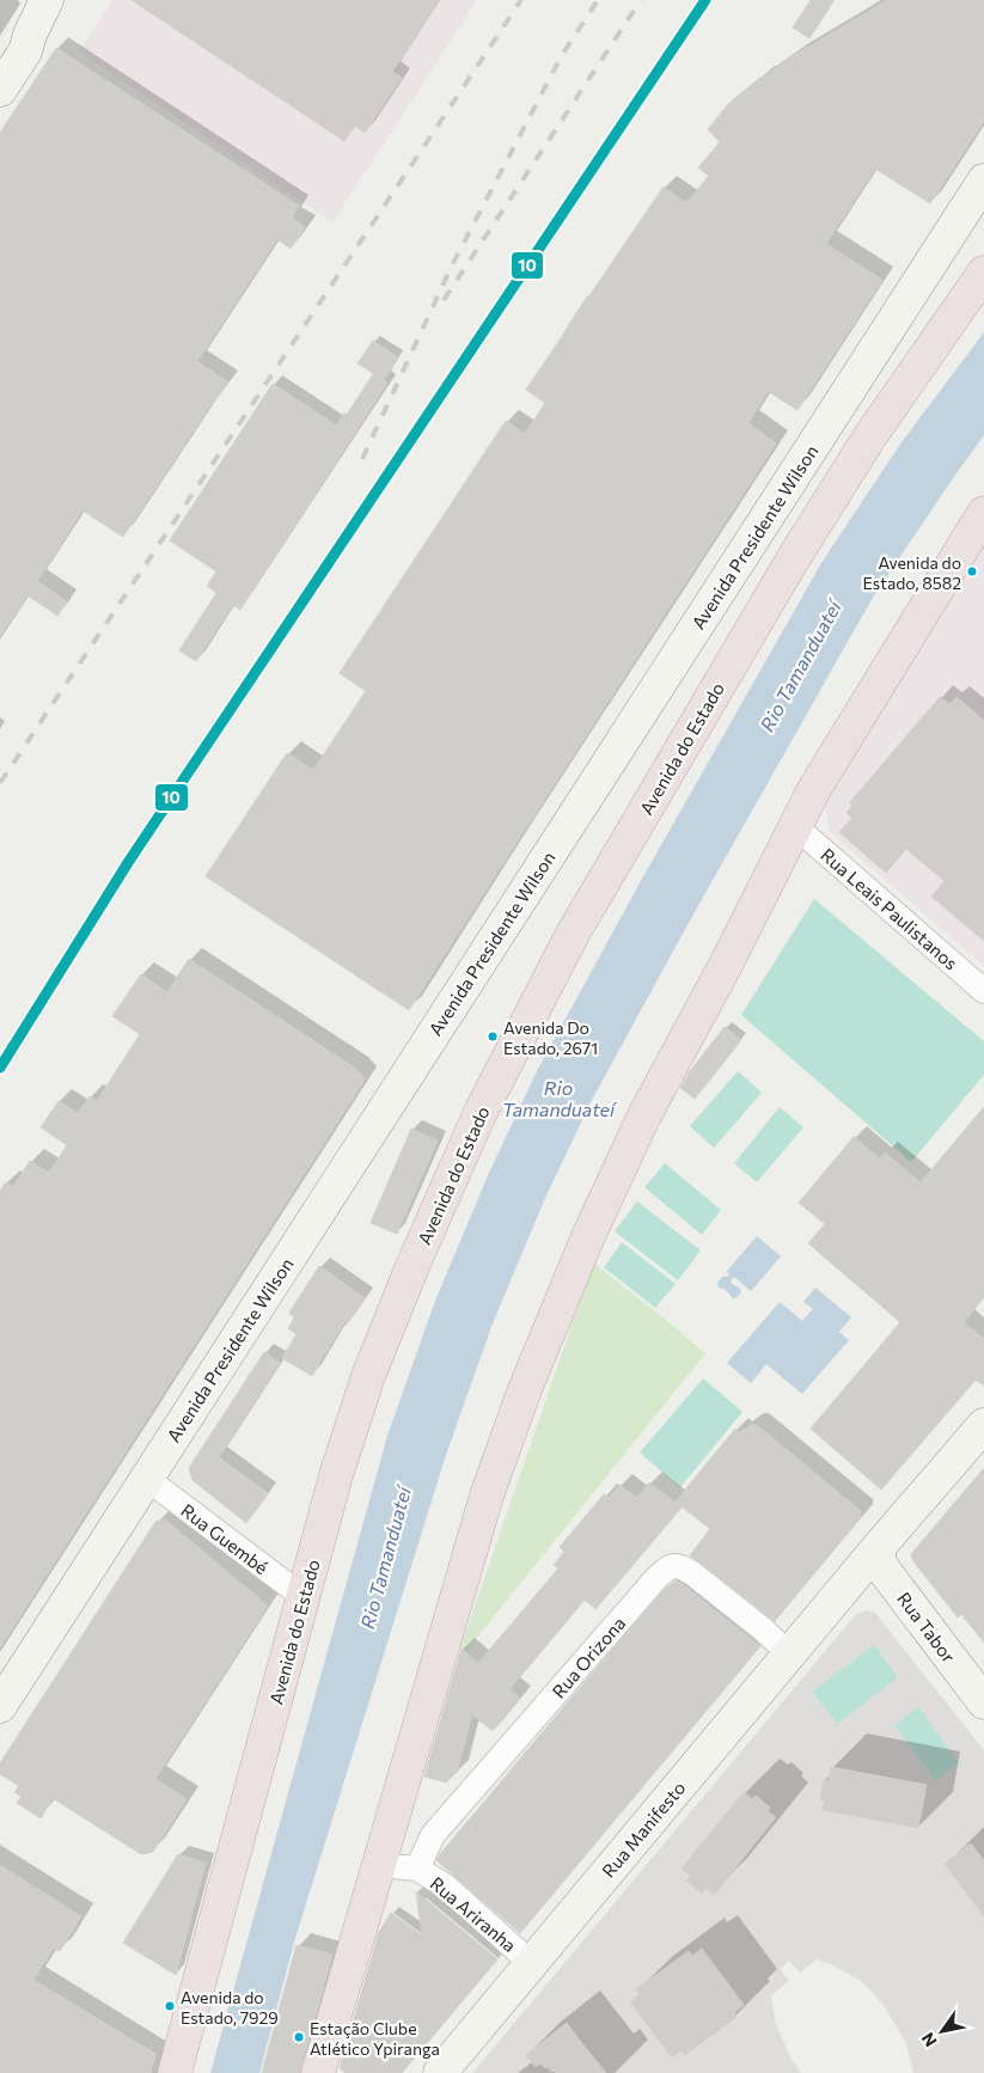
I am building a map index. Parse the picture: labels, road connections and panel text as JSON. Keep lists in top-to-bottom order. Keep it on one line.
{"streets":{"highway":["Avenida do Estado"],"main road":["Avenida Presidente Wilson","Rua Tabor","Rua Manifesto"],"street":["Rua Leais Paulistanos","Rua Guembé","Rua Orizona","Rua Ariranha"]},"crossings":[["Avenida Presidente Wilson","Rua Guembé"],["Avenida do Estado","Rua Guembé"],["Rua Tabor","Rua Manifesto"],["Rua Orizona","Rua Manifesto"],["Rua Orizona","Rua Ariranha"],["Rua Manifesto","Rua Ariranha"]],"water":["Rio Tamanduateí"],"places":["Avenida do Estado, 8582","Avenida Do Estado, 2671","Avenida do Estado, 7929","Estação Clube Atlético Ypiranga"],"lines":["transit line 10"],"north":"bottom left"}
